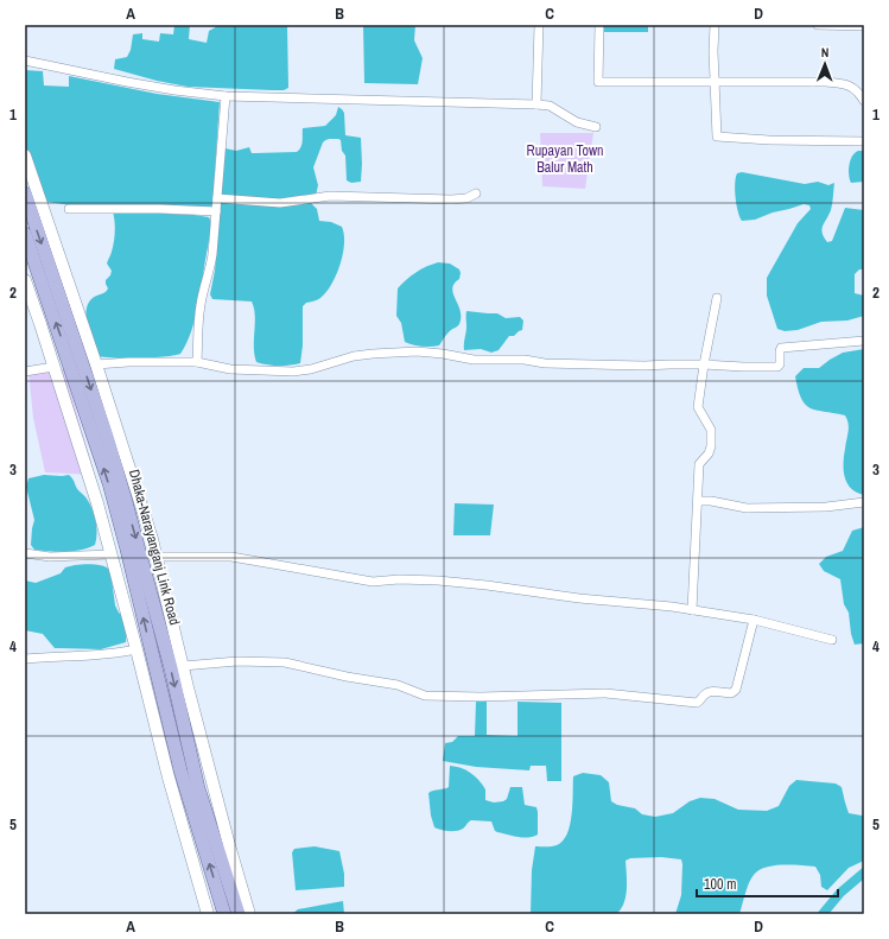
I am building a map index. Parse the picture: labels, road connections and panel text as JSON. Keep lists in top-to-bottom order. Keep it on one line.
{"streets":{"main road":["Dhaka-Narayanganj Link Road"]},"parks":["Rupayan Town Balur Math"],"scale_bar":"100 m","north":"top","grid":{"columns":["A","B","C","D"],"rows":["1","2","3","4","5"]}}
